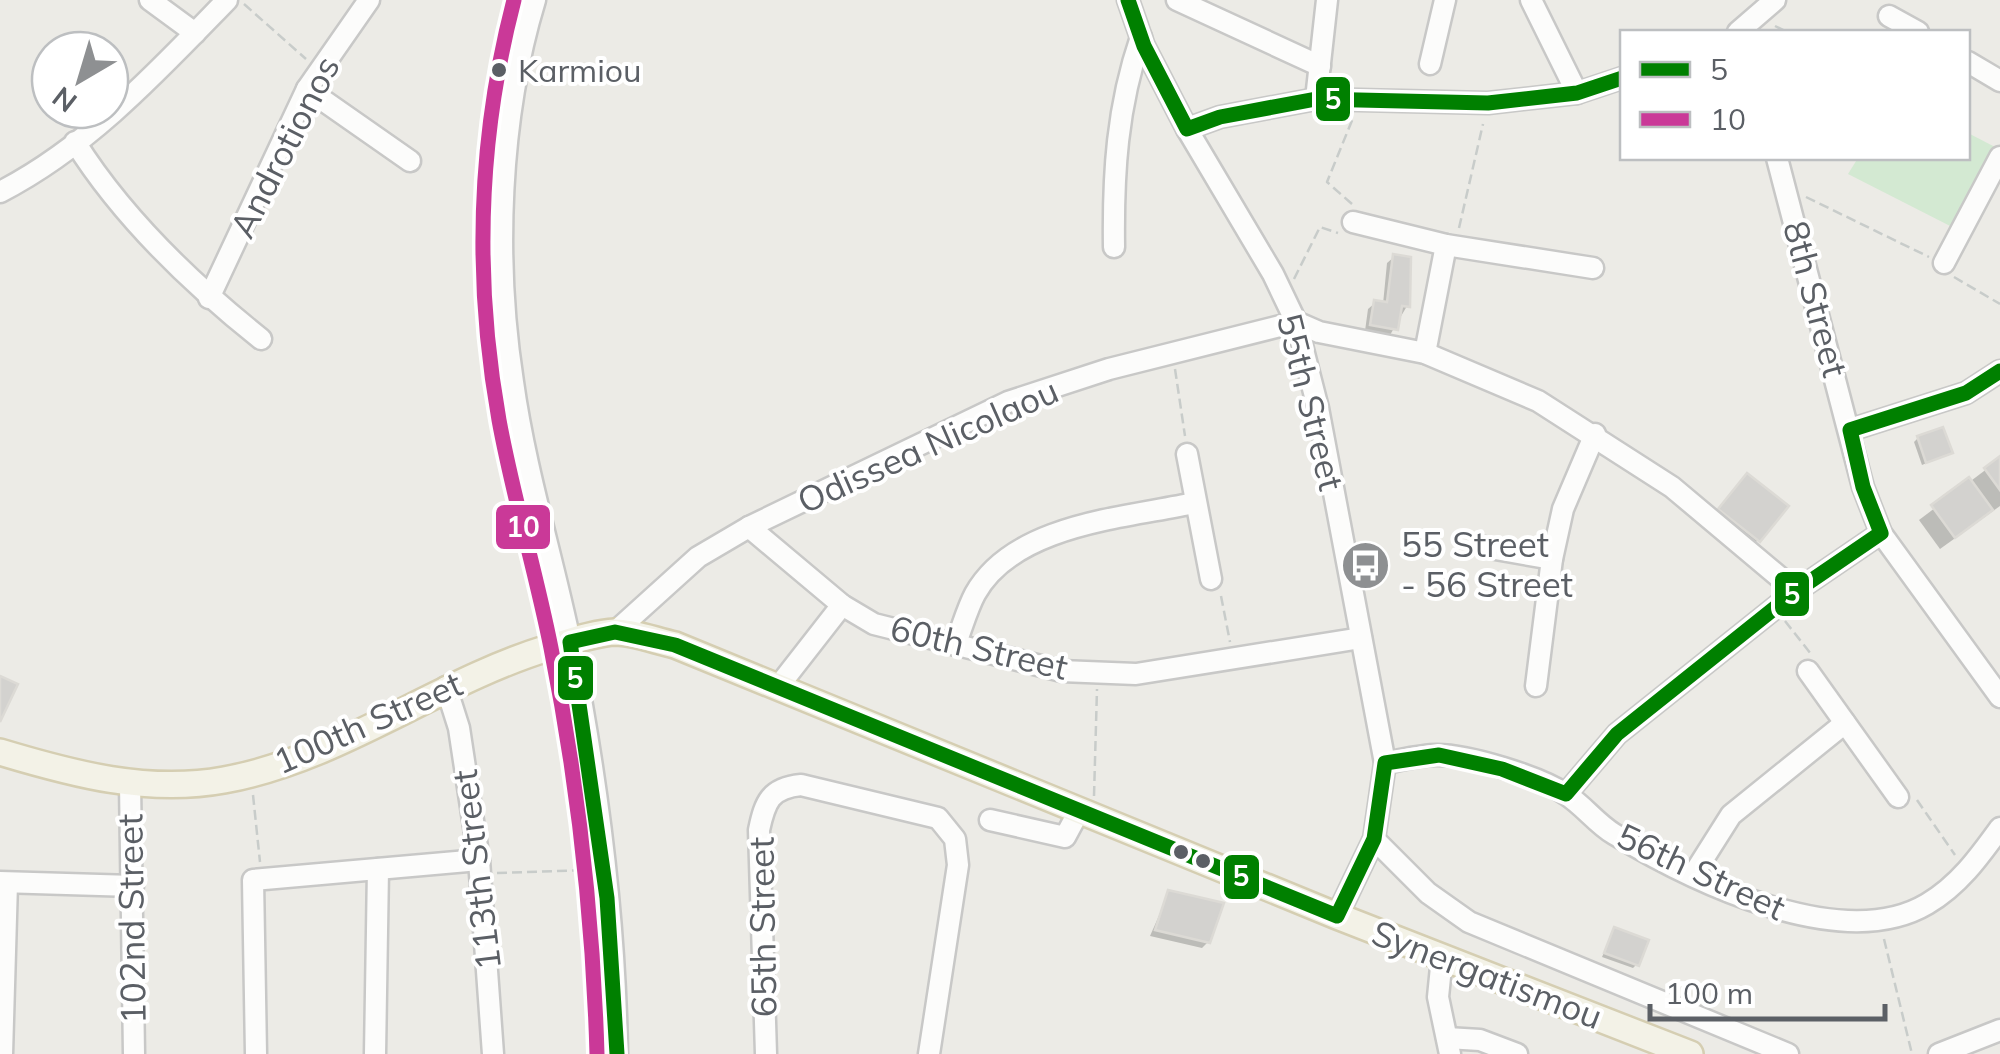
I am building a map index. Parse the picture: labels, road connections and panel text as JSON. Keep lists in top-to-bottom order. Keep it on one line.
{"streets":{"main road":["100th Street","Synergatismou"],"street":["Androtionos","8th Street","55th Street","Odissea Nicolaou","60th Street","113th Street","56th Street","102nd Street","65th Street"]},"crossings":[["55th Street","Odissea Nicolaou"],["55th Street","60th Street"],["55th Street","56th Street"],["55th Street","Synergatismou"],["Odissea Nicolaou","60th Street"],["Odissea Nicolaou","100th Street"],["Odissea Nicolaou","Synergatismou"],["100th Street","113th Street"],["100th Street","102nd Street"],["100th Street","Synergatismou"]],"places":{"other":["Karmiou"],"bus stop":["55 Street - 56 Street"]},"lines":["transit line 5","transit line 10"],"legend":["5","10"],"scale_bar":"100 m","north":"bottom left"}
